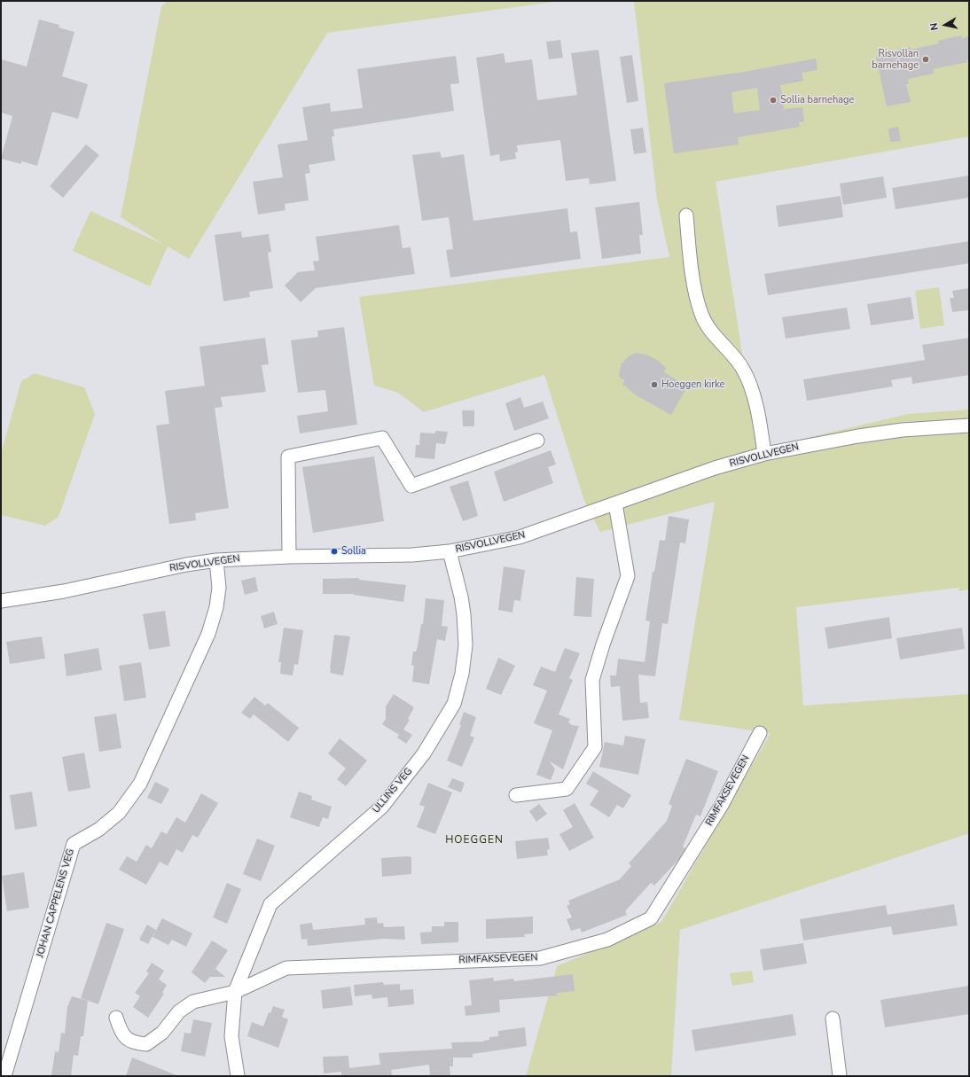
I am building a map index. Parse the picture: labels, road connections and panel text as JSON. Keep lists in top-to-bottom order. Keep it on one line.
{"streets":{"street":["RISVOLLVEGEN","ULLINS VEG","RIMFAKSEVEGEN","JOHAN CAPPELENS VEG"]},"crossings":[["RISVOLLVEGEN","ULLINS VEG"],["RISVOLLVEGEN","JOHAN CAPPELENS VEG"],["ULLINS VEG","RIMFAKSEVEGEN"]],"districts":["HOEGGEN"],"places":["Risvollan barnehage","Sollia barnehage","Hoeggen kirke","Sollia"],"north":"left"}
